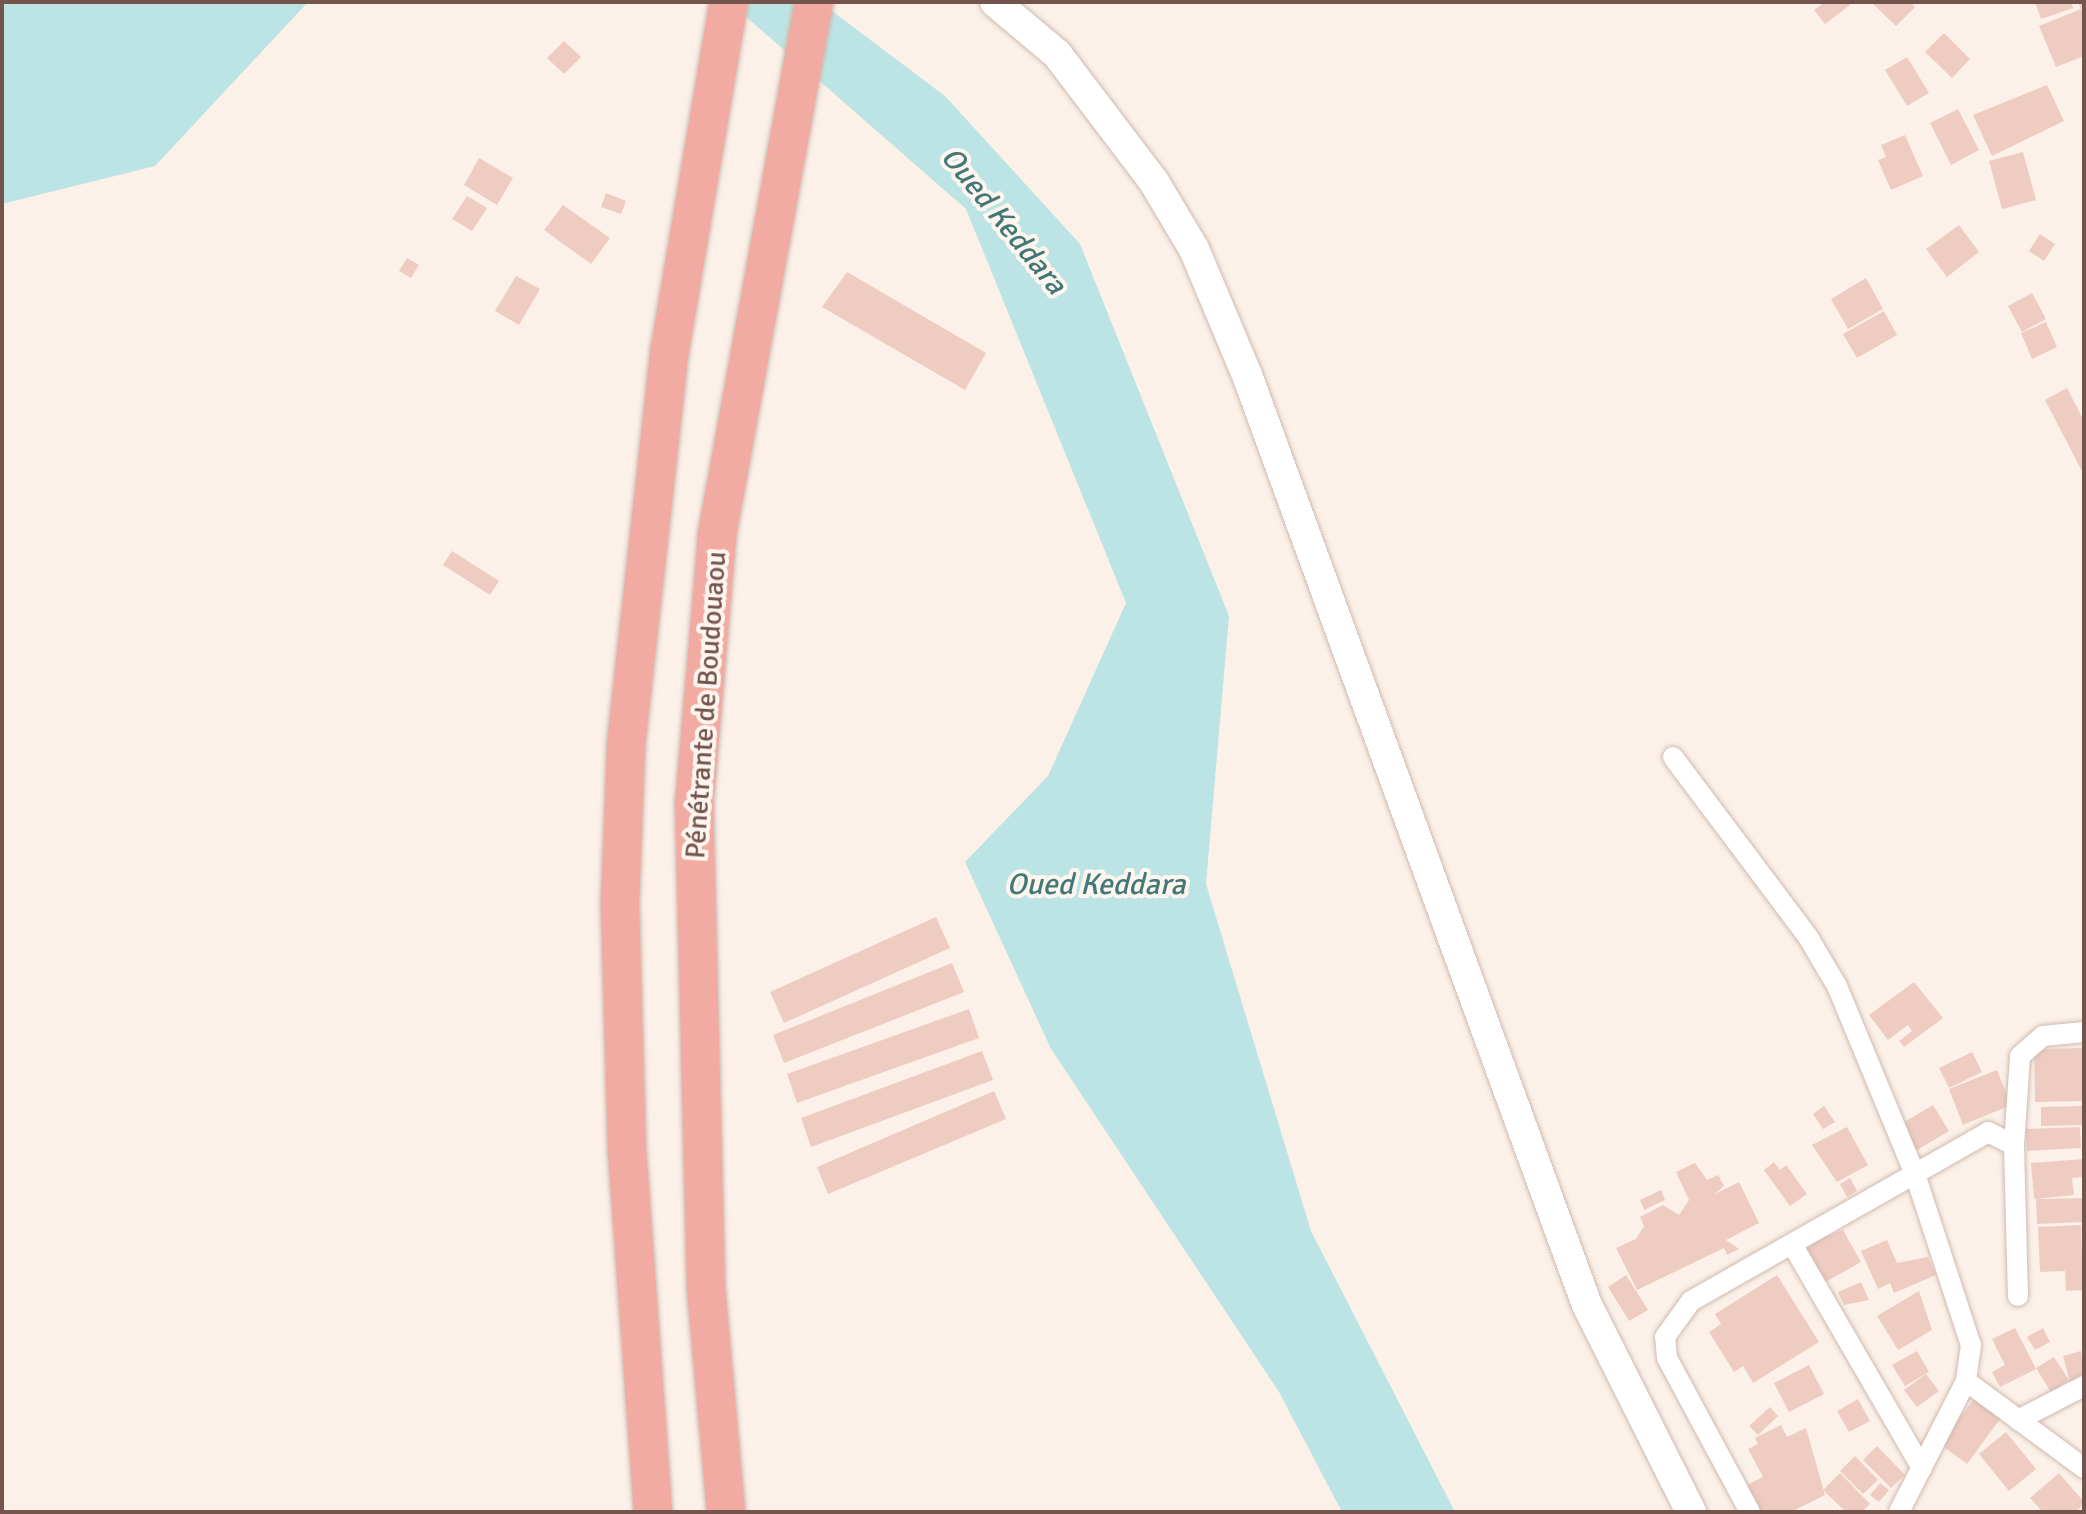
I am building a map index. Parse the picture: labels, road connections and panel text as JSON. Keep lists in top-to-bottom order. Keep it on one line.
{"streets":{"highway":["Pénétrante de Boudouaou"]},"water":["Oued Keddara"]}
